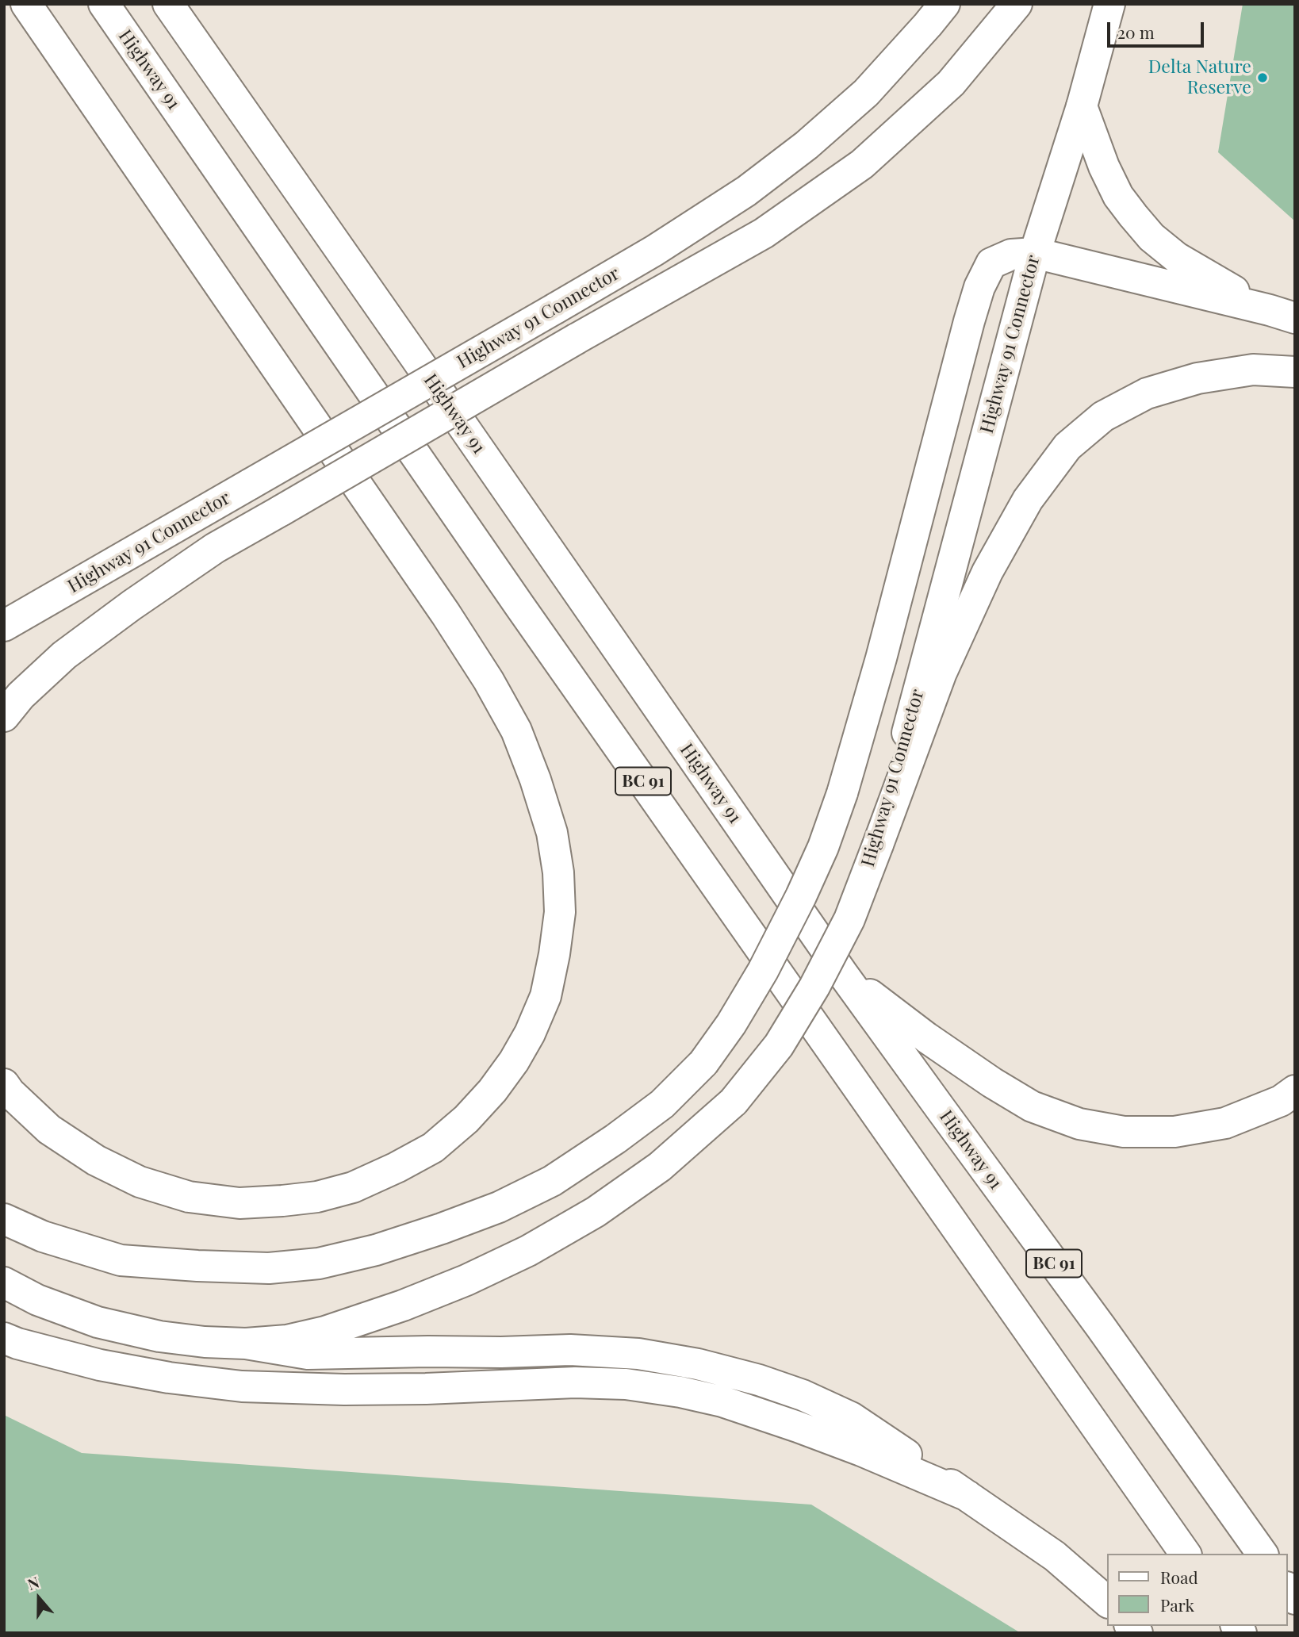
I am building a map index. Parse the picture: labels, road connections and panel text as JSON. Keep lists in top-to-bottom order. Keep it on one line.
{"streets":{"main road":["Highway 91","Highway 91 Connector","BC 91"]},"places":["Delta Nature Reserve"],"legend":["Road","Park"],"scale_bar":"20 m","north":"top"}
